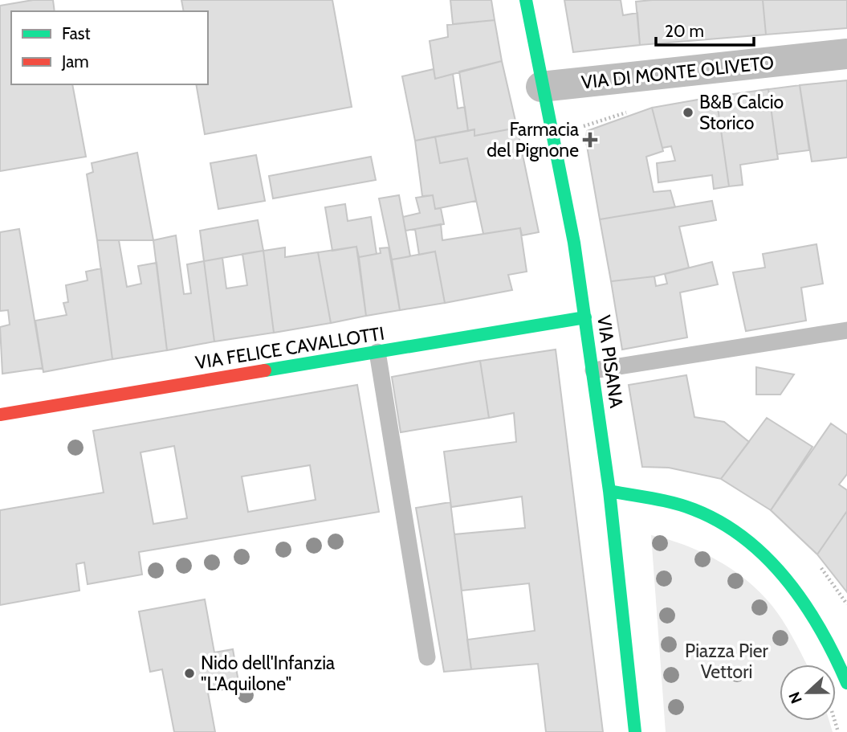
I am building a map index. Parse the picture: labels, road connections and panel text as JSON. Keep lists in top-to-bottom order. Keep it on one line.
{"streets":{"street":["VIA DI MONTE OLIVETO","VIA FELICE CAVALLOTTI","VIA PISANA"]},"crossings":[["VIA DI MONTE OLIVETO","VIA PISANA"],["VIA FELICE CAVALLOTTI","VIA PISANA"]],"parks":["Piazza Pier Vettori"],"places":{"other":["B&B Calcio Storico","Nido dell'Infanzia \"L'Aquilone\""],"health":["Farmacia del Pignone"]},"legend":["Fast","Jam"],"scale_bar":"20 m","north":"left"}
